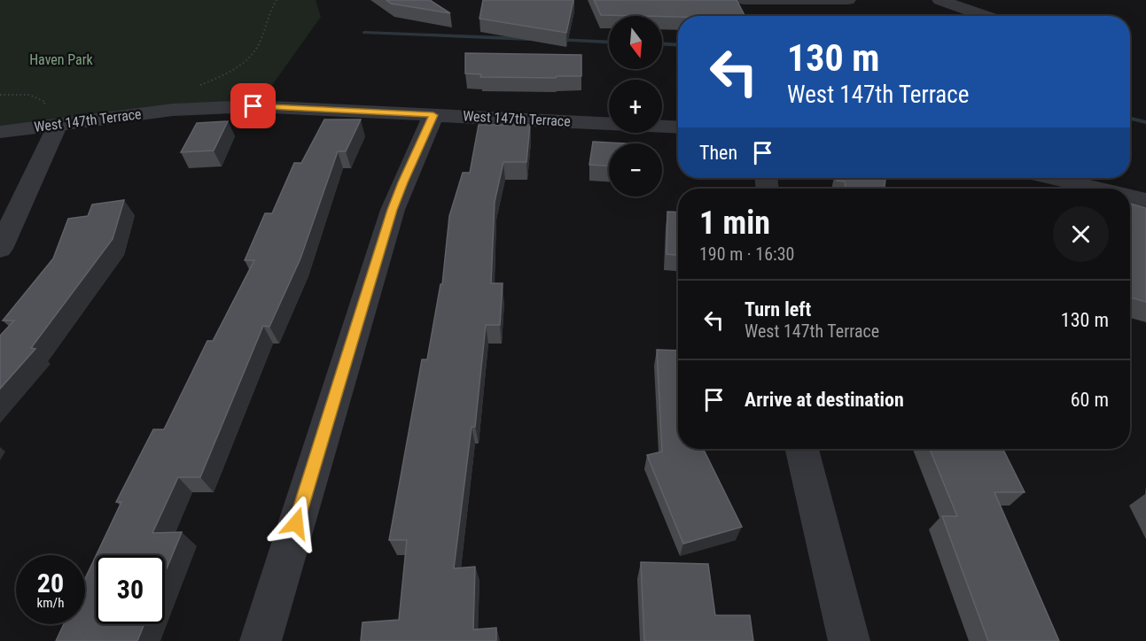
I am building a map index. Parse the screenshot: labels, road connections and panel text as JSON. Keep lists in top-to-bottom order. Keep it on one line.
{"streets":{"street":["West 147th Terrace"]},"parks":["Haven Park"],"north":"bottom","page":{"map_buttons":["+","−"],"turn":["130 m","West 147th Terrace"],"then":"Then","heading":["1 min","190 m · 16:30"],"list":[{"name":"Turn left","note":"West 147th Terrace","value":"130 m"},{"name":"Arrive at destination","value":"60 m"}],"speed":"20 km/h","limit":"30"}}
